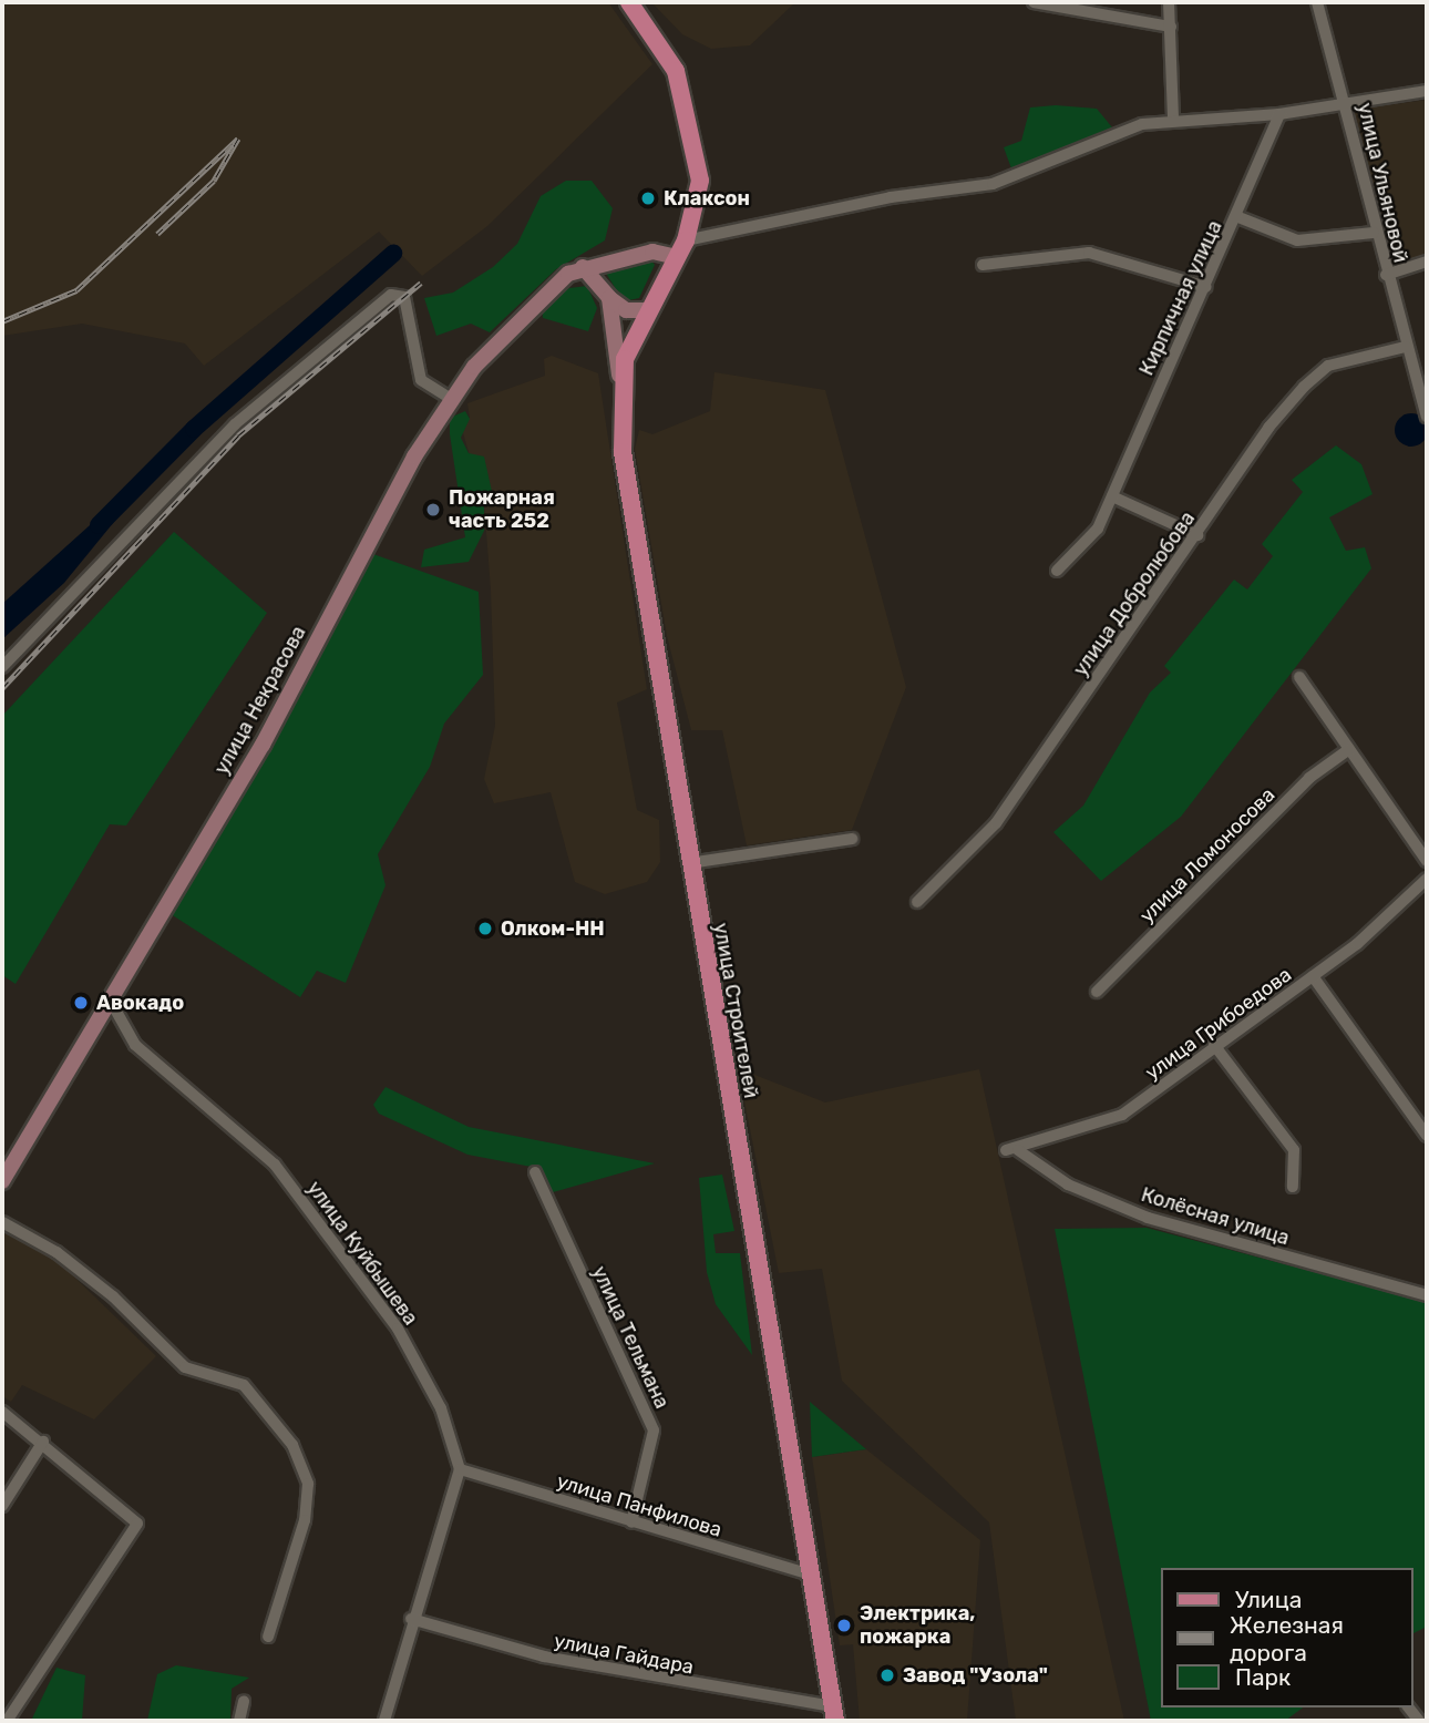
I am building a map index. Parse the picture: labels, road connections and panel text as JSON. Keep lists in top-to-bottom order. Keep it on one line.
{"streets":{"main road":["улица Строителей"],"street":["улица Ульяновой","Кирпичная улица","улица Добролюбова","улица Некрасова","улица Ломоносова","улица Грибоедова","Колёсная улица","улица Куйбышева","улица Тельмана","улица Панфилова","улица Гайдара"]},"crossings":[["улица Ульяновой","улица Добролюбова"],["улица Некрасова","улица Строителей"],["улица Некрасова","улица Куйбышева"],["улица Строителей","улица Панфилова"],["улица Строителей","улица Гайдара"],["улица Грибоедова","Колёсная улица"],["улица Куйбышева","улица Панфилова"],["улица Тельмана","улица Панфилова"]],"places":["Клаксон","Пожарная часть 252","Олком-НН","Авокадо","Электрика, пожарка","Завод \"Узола\""],"legend":["Улица","Железная дорога","Парк"]}
